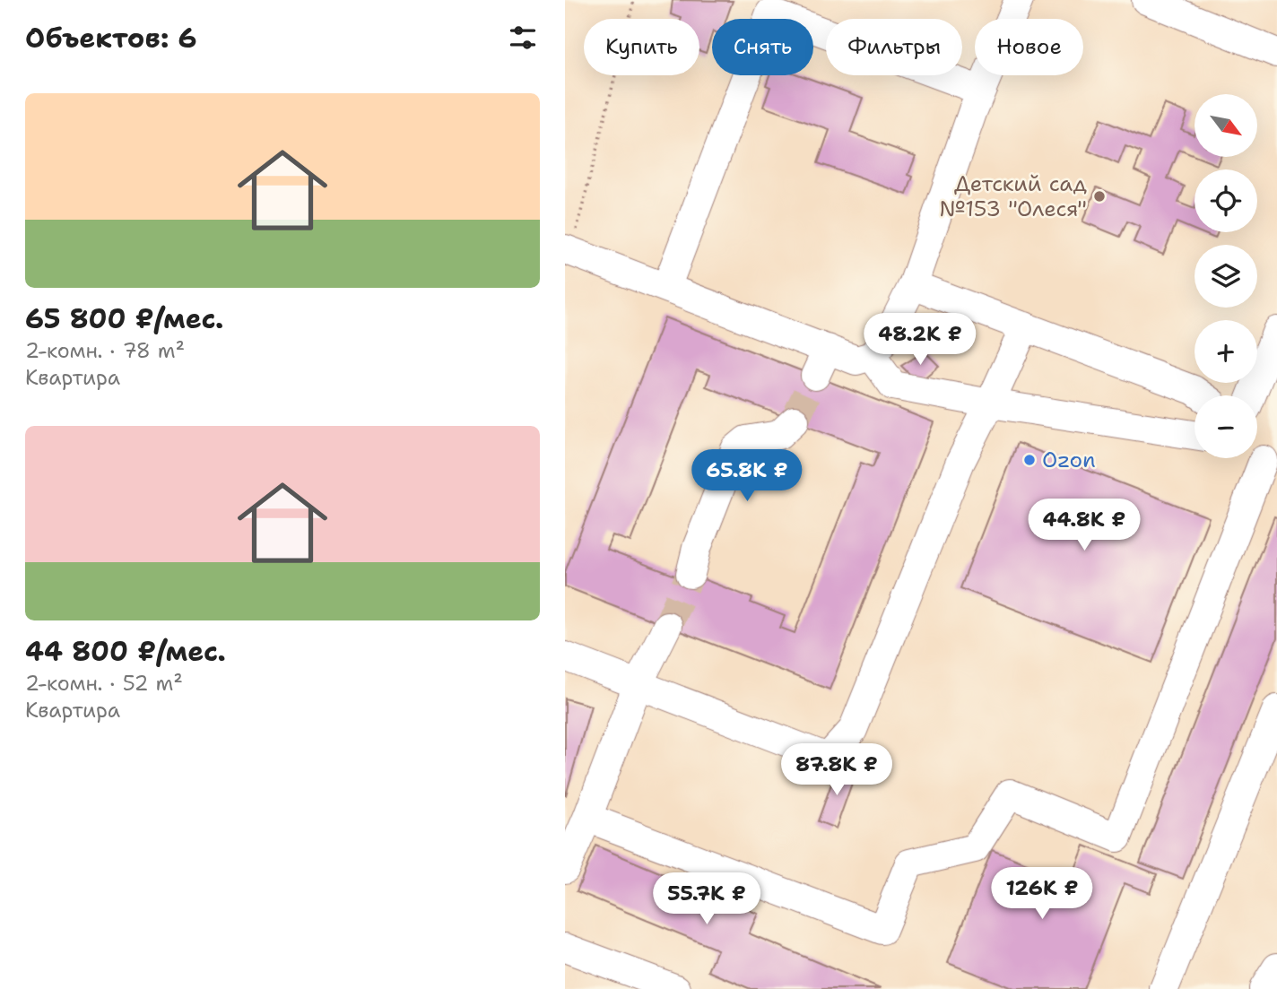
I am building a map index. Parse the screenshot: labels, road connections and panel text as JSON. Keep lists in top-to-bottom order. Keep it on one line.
{"places":["Детский сад №153 \"Олеся\"","Ozon"],"north":"bottom right","page":{"heading":"Объектов: 6","chip":["Купить","Снять","Фильтры","Новое"],"list":[{"name":"65 800 ₽/мес.","note":"2-комн. · 78 m² · Квартира"},{"name":"44 800 ₽/мес.","note":"2-комн. · 52 m² · Квартира"}],"map_buttons":["+","−"],"price":["48.2K ₽","65.8K ₽","44.8K ₽","87.8K ₽","126K ₽","55.7K ₽"]}}
